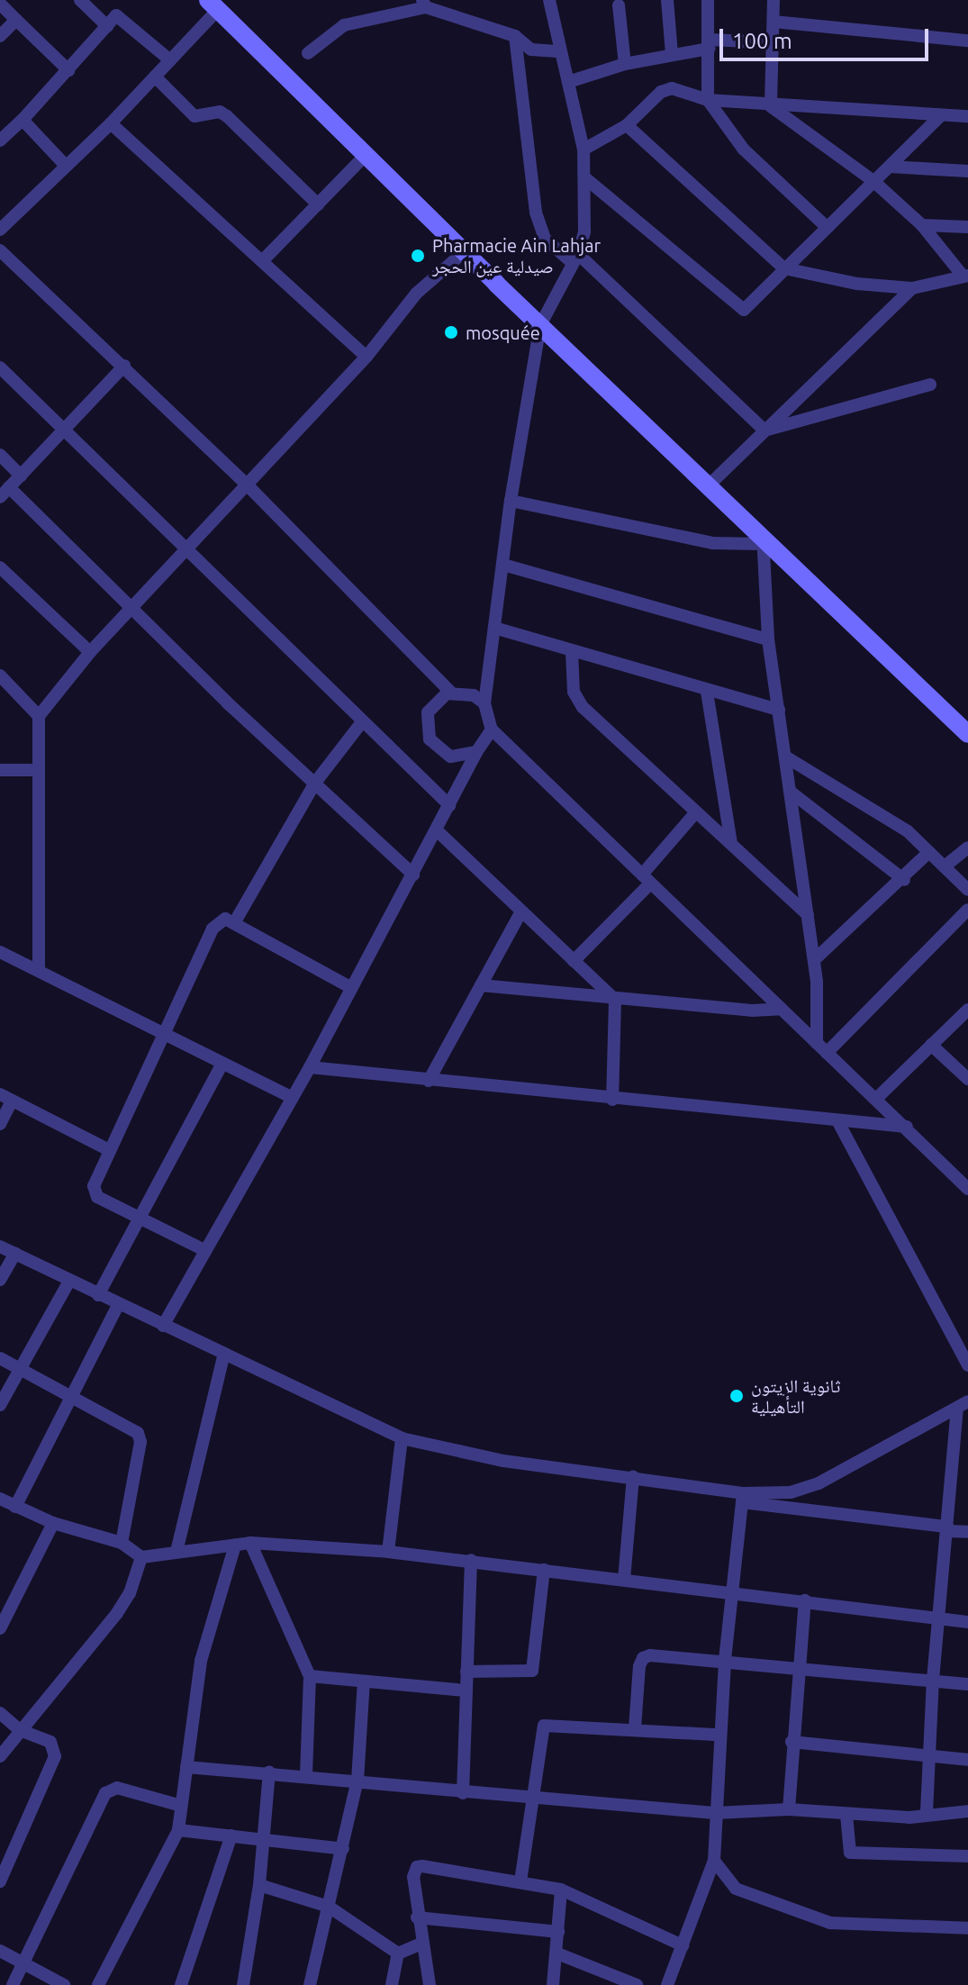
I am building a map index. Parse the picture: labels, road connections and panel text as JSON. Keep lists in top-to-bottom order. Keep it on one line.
{"places":["Pharmacie Ain Lahjar صيدلية عين الحجر","mosquée","ثانوية الزيتون التأهيلية"],"scale_bar":"100 m"}
